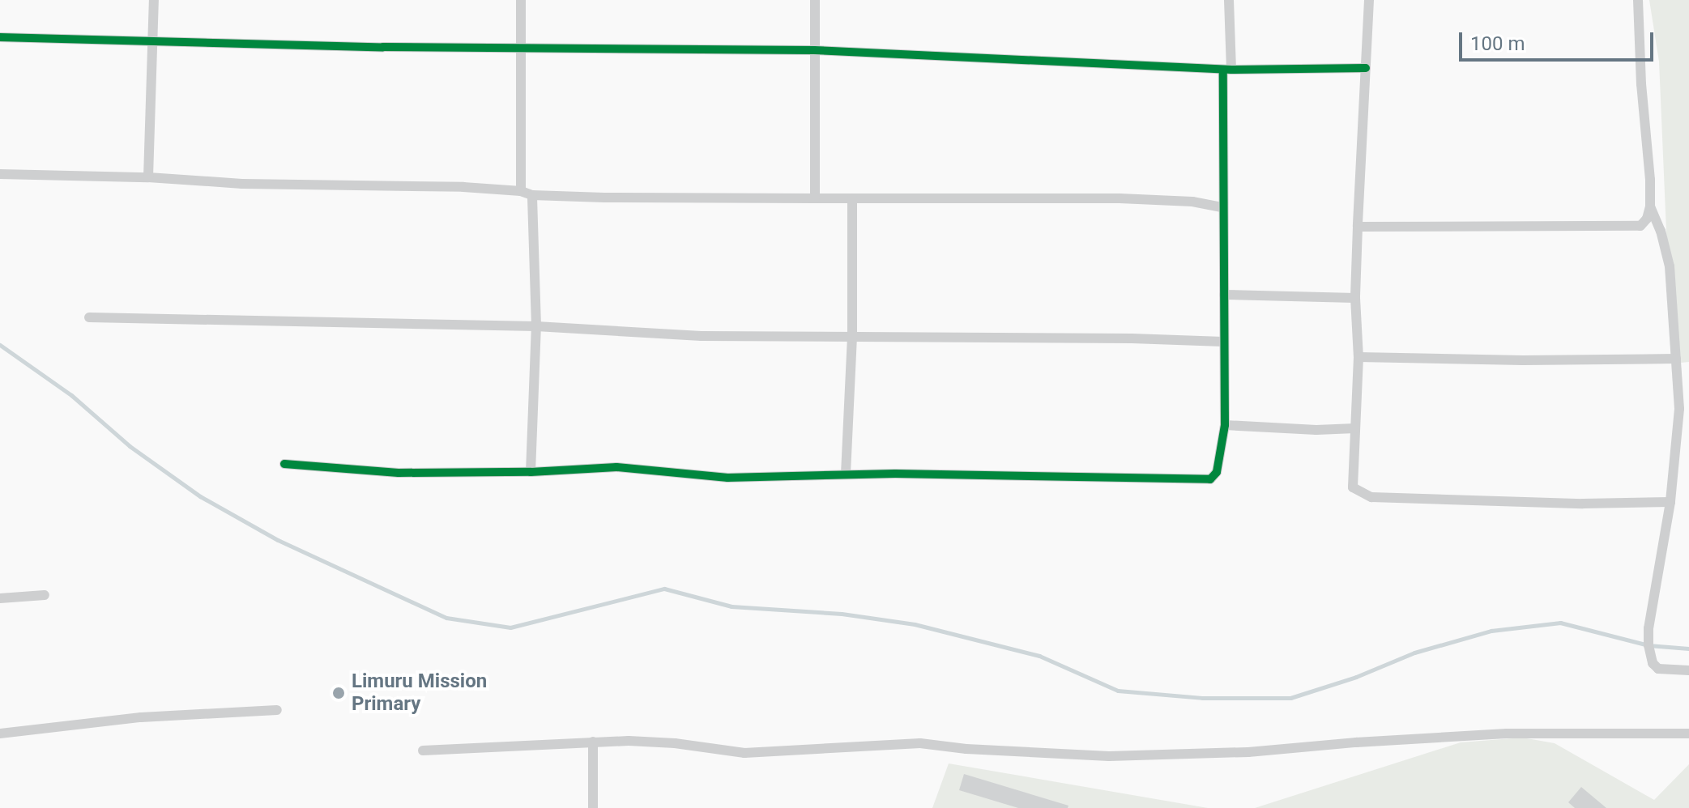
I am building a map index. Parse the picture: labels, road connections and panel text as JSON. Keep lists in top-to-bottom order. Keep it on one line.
{"places":["Limuru Mission Primary"],"scale_bar":"100 m"}
